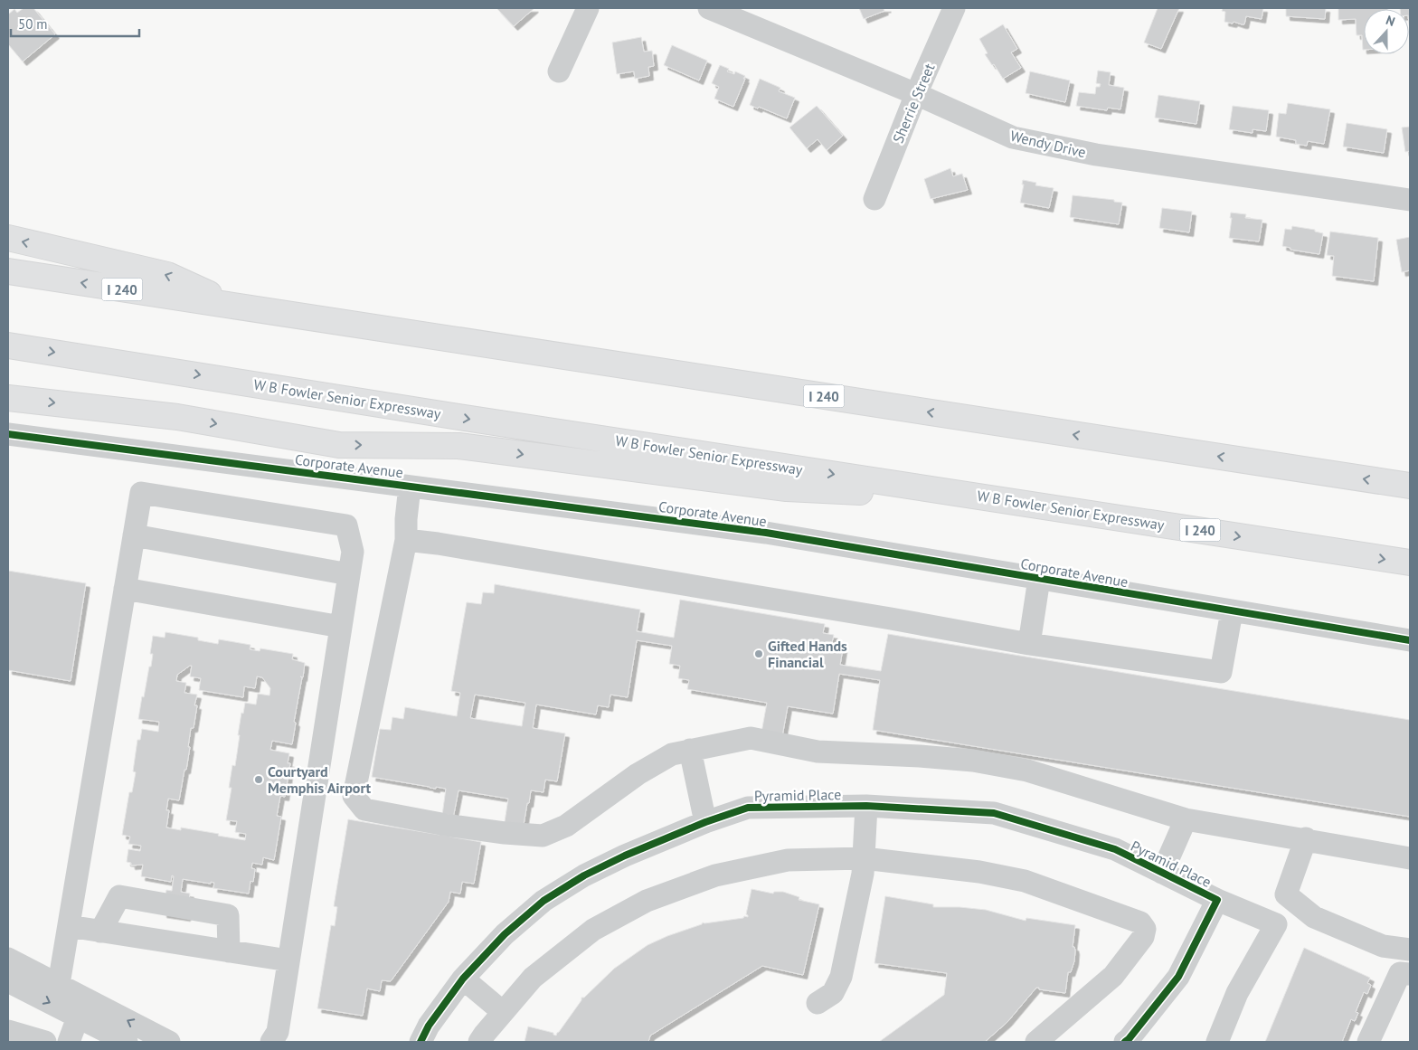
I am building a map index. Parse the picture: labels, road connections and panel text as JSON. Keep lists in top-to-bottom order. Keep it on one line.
{"streets":{"highway":["I 240","W B Fowler Senior Expressway"],"street":["Sherrie Street","Wendy Drive","Corporate Avenue","Pyramid Place"]},"crossings":[["Sherrie Street","Wendy Drive"]],"places":["Gifted Hands Financial","Courtyard Memphis Airport"],"scale_bar":"50 m","north":"top"}
